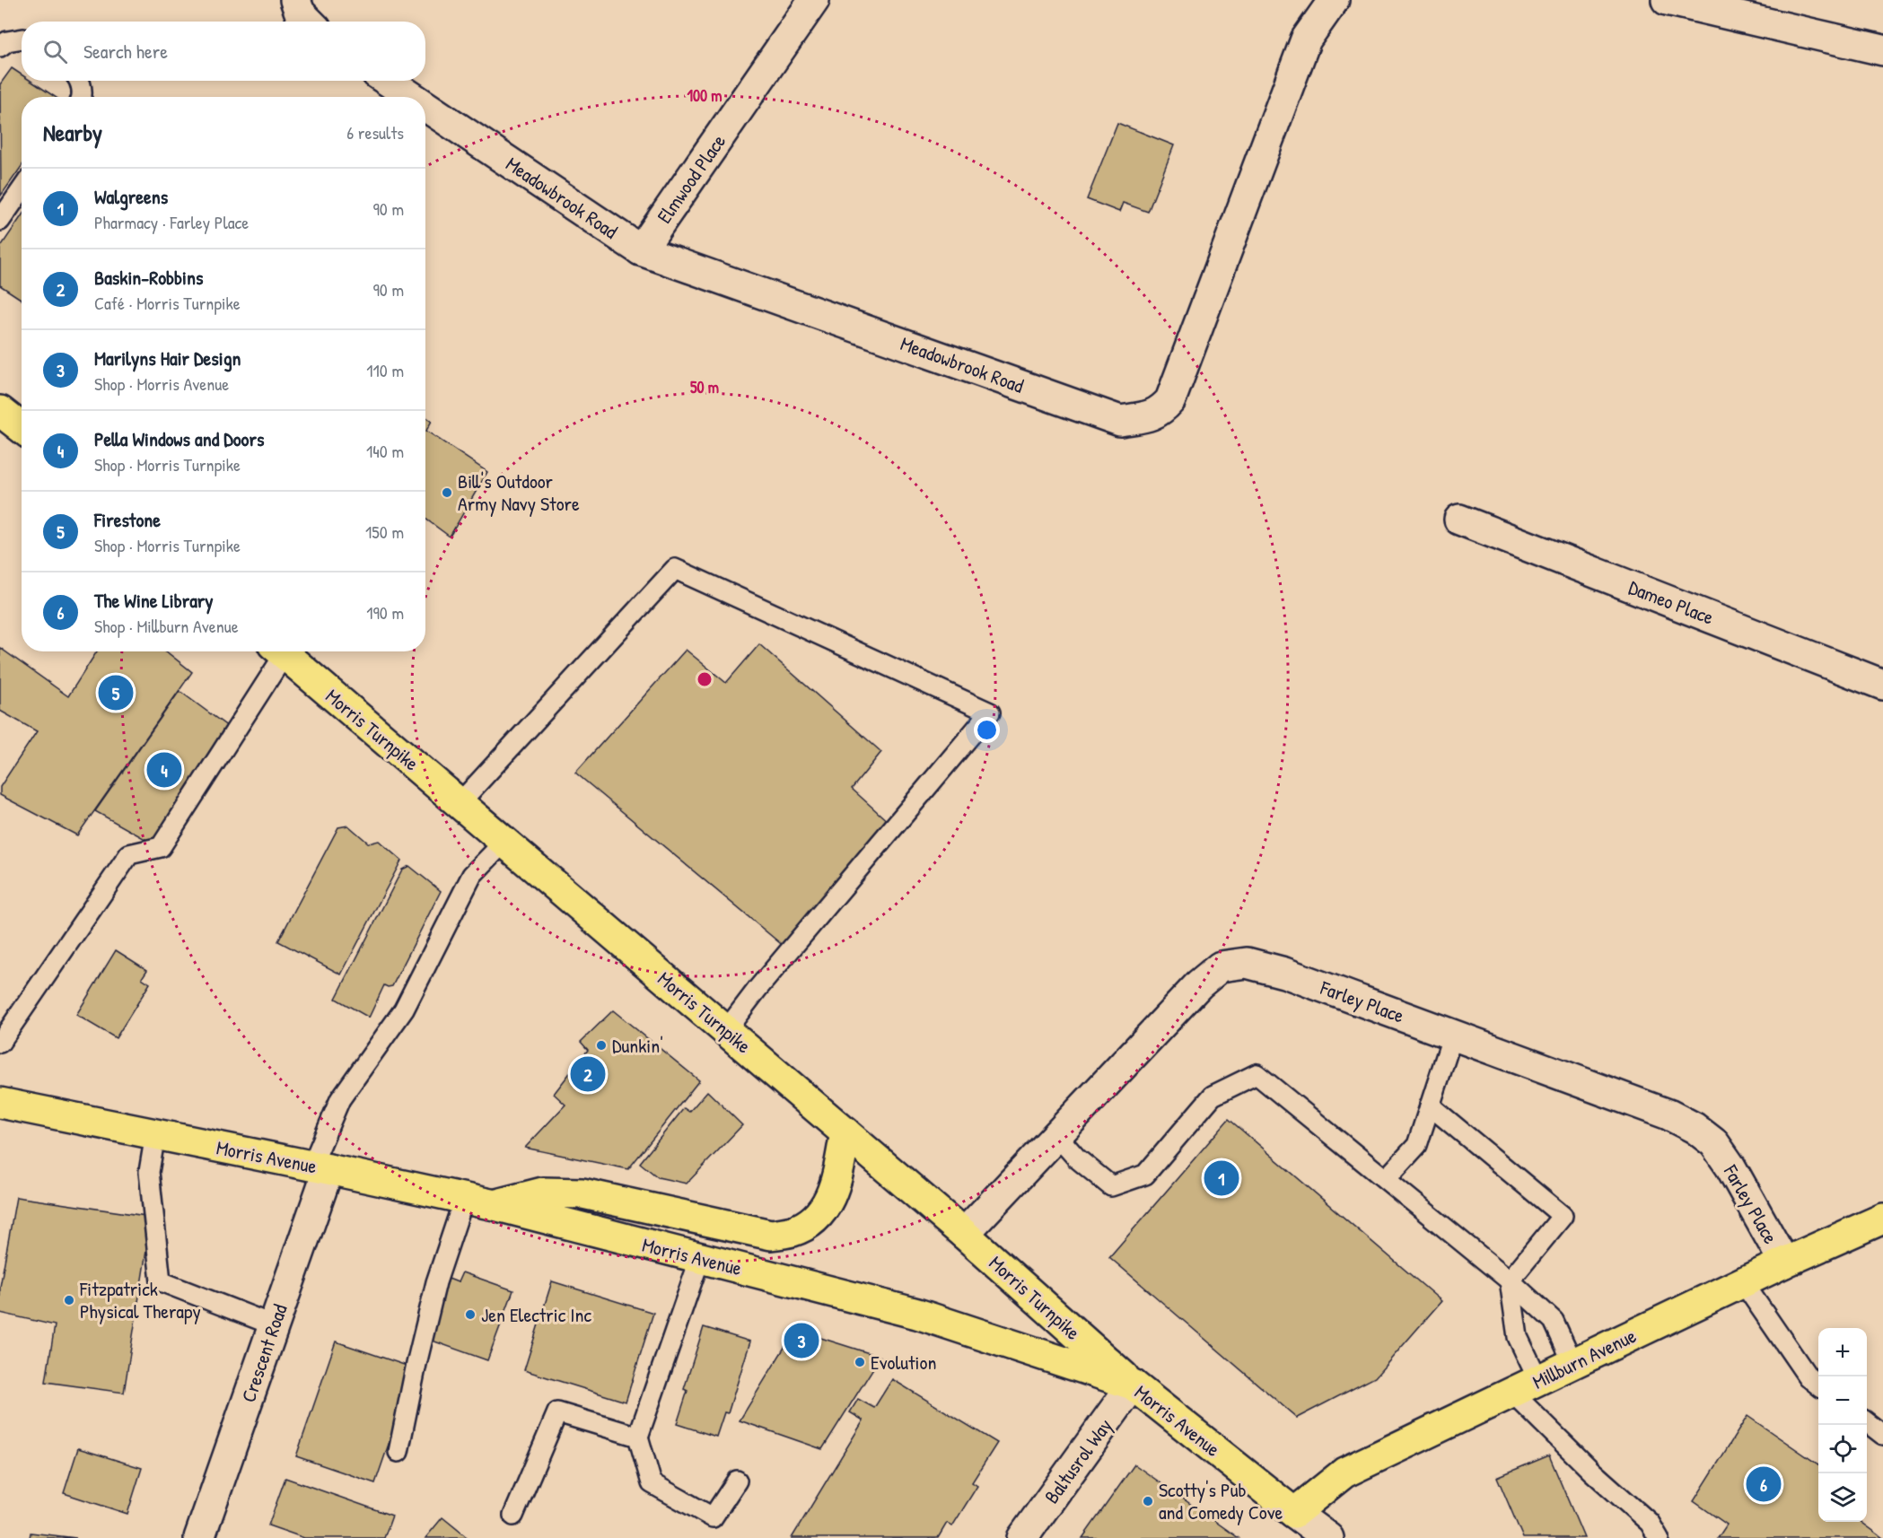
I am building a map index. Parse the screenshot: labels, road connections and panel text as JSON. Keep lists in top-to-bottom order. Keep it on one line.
{"streets":{"main road":["Morris Turnpike","Morris Avenue","Millburn Avenue"],"street":["Elmwood Place","Meadowbrook Road","Dameo Place","Farley Place","Crescent Road","Baltusrol Way"]},"crossings":[["Elmwood Place","Meadowbrook Road"],["Morris Turnpike","Farley Place"],["Morris Turnpike","Morris Avenue"],["Morris Turnpike","Baltusrol Way"],["Farley Place","Millburn Avenue"],["Morris Avenue","Crescent Road"],["Morris Avenue","Millburn Avenue"],["Morris Avenue","Baltusrol Way"]],"places":["Bill's Outdoor Army Navy Store","Dunkin'","Fitzpatrick Physical Therapy","Jen Electric Inc","Evolution","Scotty's Pub and Comedy Cove"],"page":{"search":"Search here","heading":["Nearby","6 results"],"list":[{"mark":"1","name":"Walgreens","note":"Pharmacy · Farley Place","value":"90 m"},{"mark":"2","name":"Baskin-Robbins","note":"Café · Morris Turnpike","value":"90 m"},{"mark":"3","name":"Marilyns Hair Design","note":"Shop · Morris Avenue","value":"110 m"},{"mark":"4","name":"Pella Windows and Doors","note":"Shop · Morris Turnpike","value":"140 m"},{"mark":"5","name":"Firestone","note":"Shop · Morris Turnpike","value":"150 m"},{"mark":"6","name":"The Wine Library","note":"Shop · Millburn Avenue","value":"190 m"}],"pins":["5","4","2","1","3","6"],"map_buttons":["+","−"]},"rings":["100 m","50 m"]}
